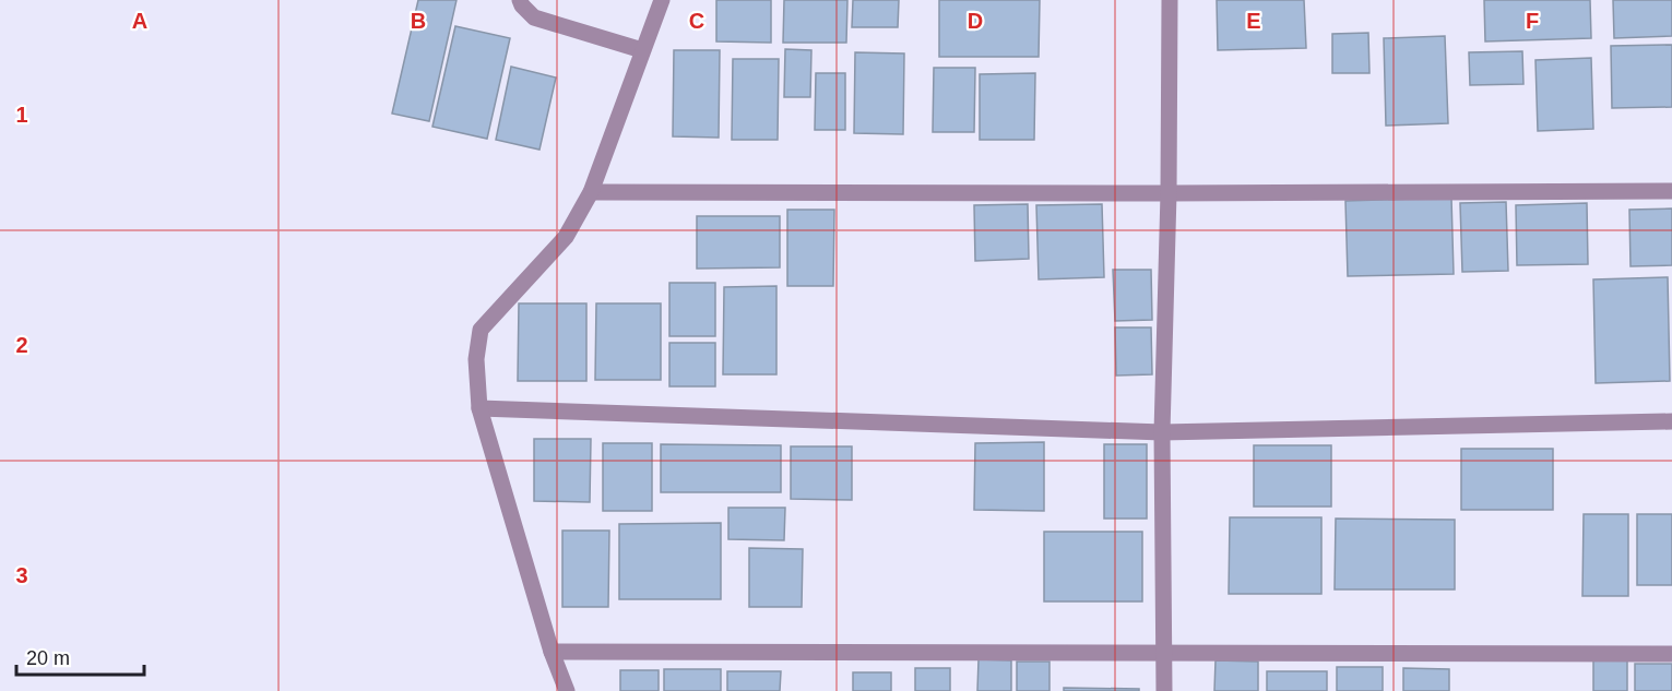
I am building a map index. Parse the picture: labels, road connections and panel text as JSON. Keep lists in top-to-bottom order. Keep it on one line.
{"scale_bar":"20 m","grid":{"columns":["A","B","C","D","E","F"],"rows":["1","2","3"]}}
